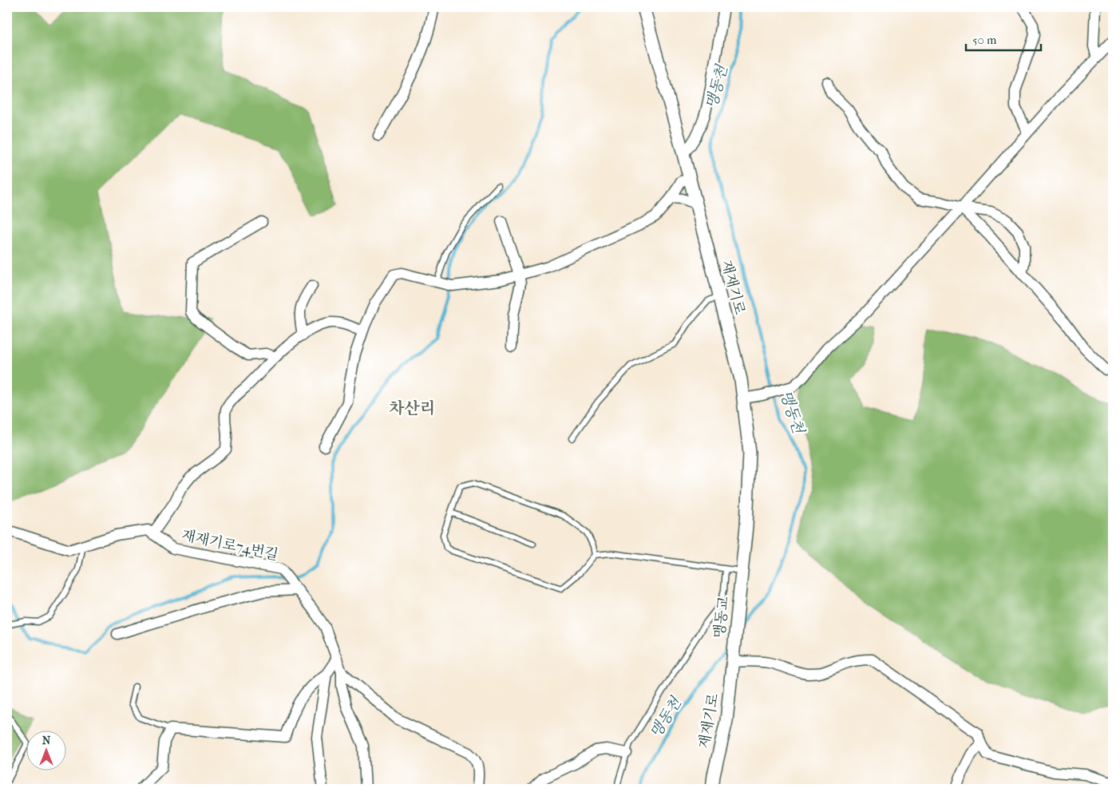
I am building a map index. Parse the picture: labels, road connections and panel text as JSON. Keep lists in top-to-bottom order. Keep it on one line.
{"streets":{"street":["재재기로","재재기로74번길","맹동교"]},"crossings":[["재재기로","맹동교"]],"districts":["차산리"],"water":["맹동천"],"scale_bar":"50 m","north":"top"}
